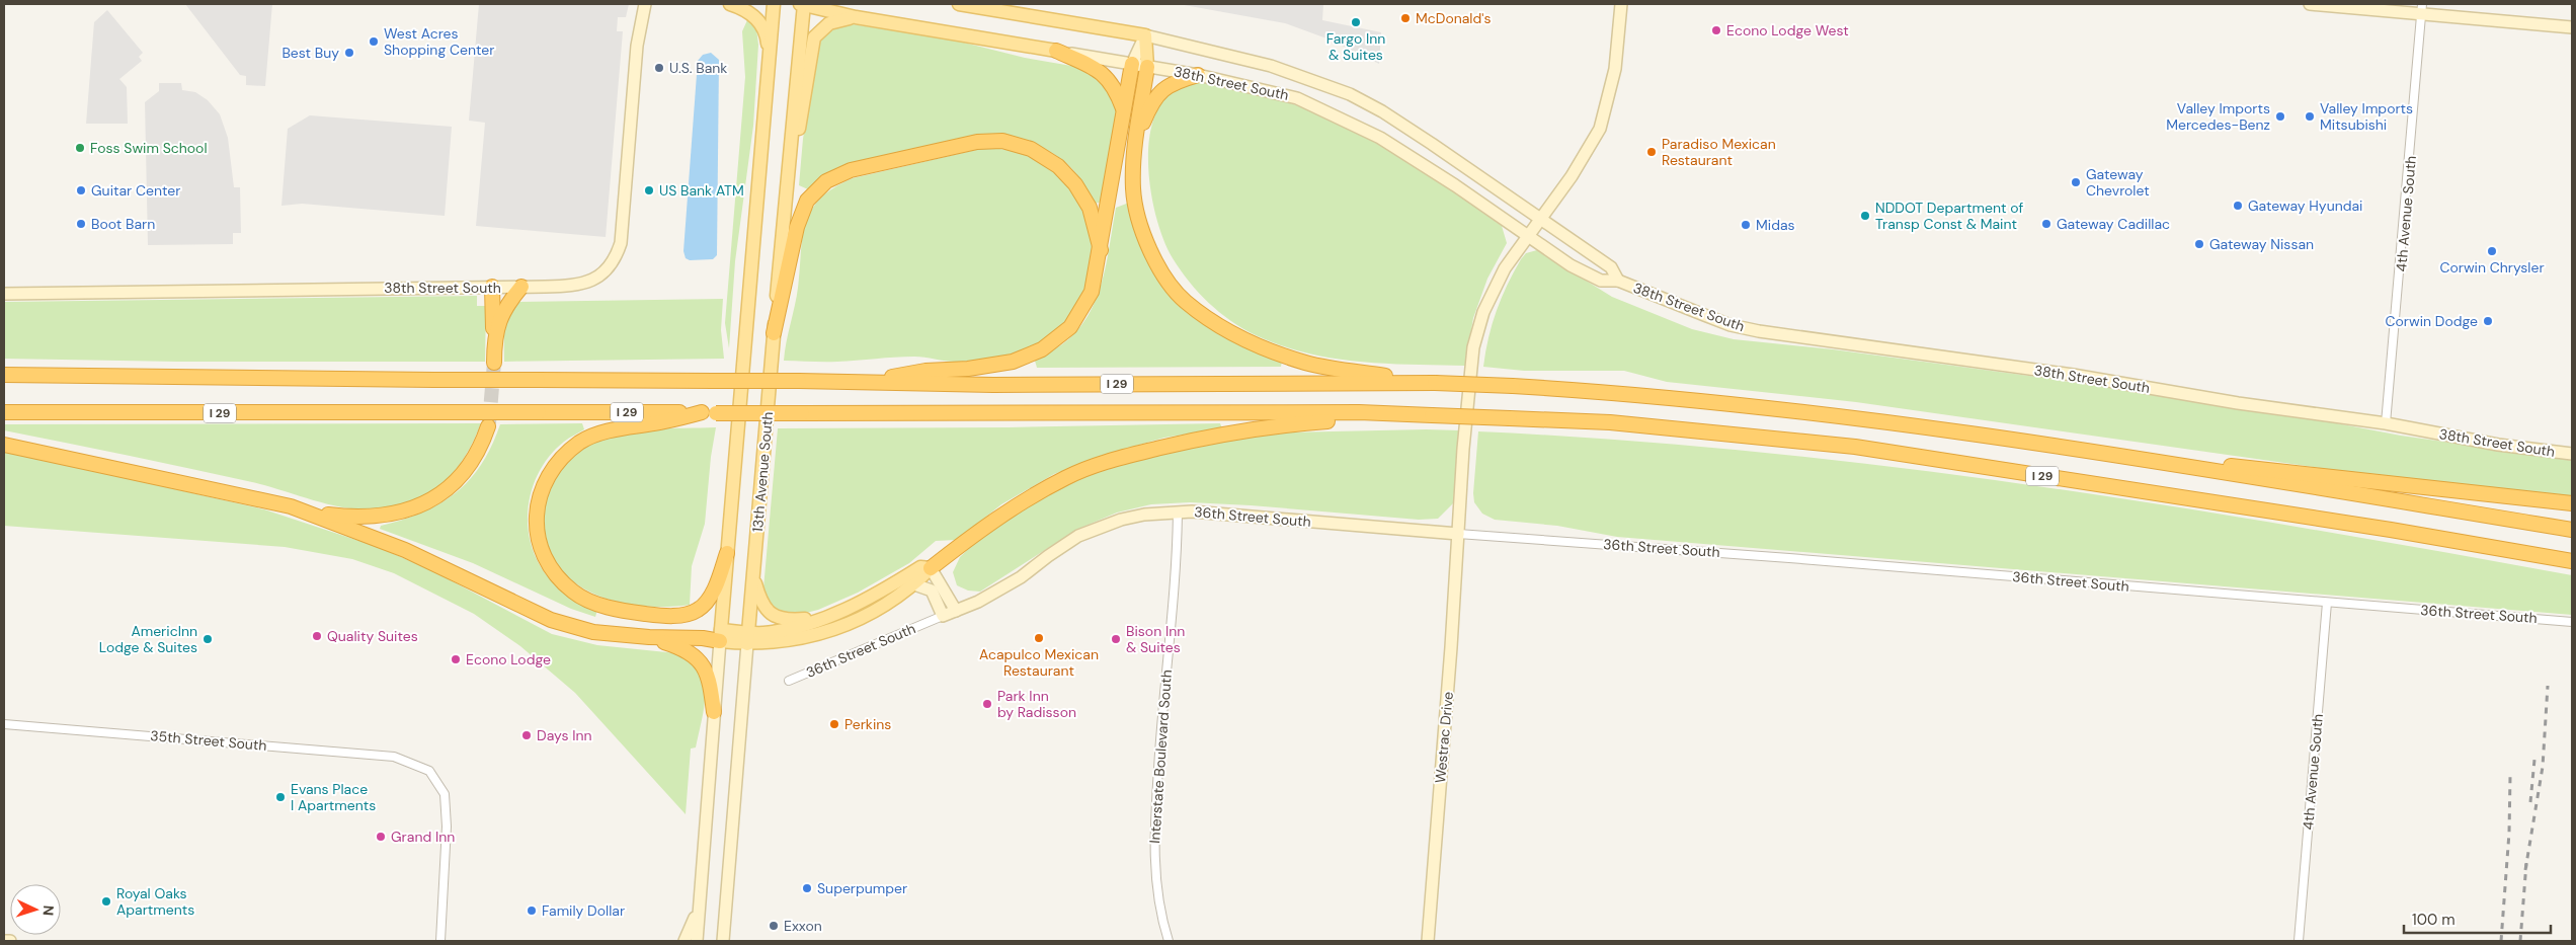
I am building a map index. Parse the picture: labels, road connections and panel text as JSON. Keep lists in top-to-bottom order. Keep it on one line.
{"streets":{"highway":["I 29"],"main road":["38th Street South","13th Avenue South"],"street":["4th Avenue South","36th Street South","Westrac Drive","35th Street South","Interstate Boulevard South"]},"crossings":[["38th Street South","4th Avenue South"],["38th Street South","13th Avenue South"],["38th Street South","Westrac Drive"],["4th Avenue South","36th Street South"],["36th Street South","Westrac Drive"],["36th Street South","Interstate Boulevard South"]],"places":["McDonald's","Fargo Inn & Suites","Econo Lodge West","West Acres Shopping Center","Best Buy","U.S. Bank","Valley Imports Mercedes-Benz","Valley Imports Mitsubishi","Foss Swim School","Paradiso Mexican Restaurant","Gateway Chevrolet","Guitar Center","US Bank ATM","Gateway Hyundai","NDDOT Department of Transp Const & Maint","Boot Barn","Gateway Cadillac","Midas","Gateway Nissan","Corwin Chrysler","Corwin Dodge","Quality Suites","Acapulco Mexican Restaurant","AmericInn Lodge & Suites","Bison Inn & Suites","Econo Lodge","Park Inn by Radisson","Perkins","Days Inn","Evans Place I Apartments","Grand Inn","Superpumper","Royal Oaks Apartments","Family Dollar","Exxon"],"scale_bar":"100 m","north":"right"}
